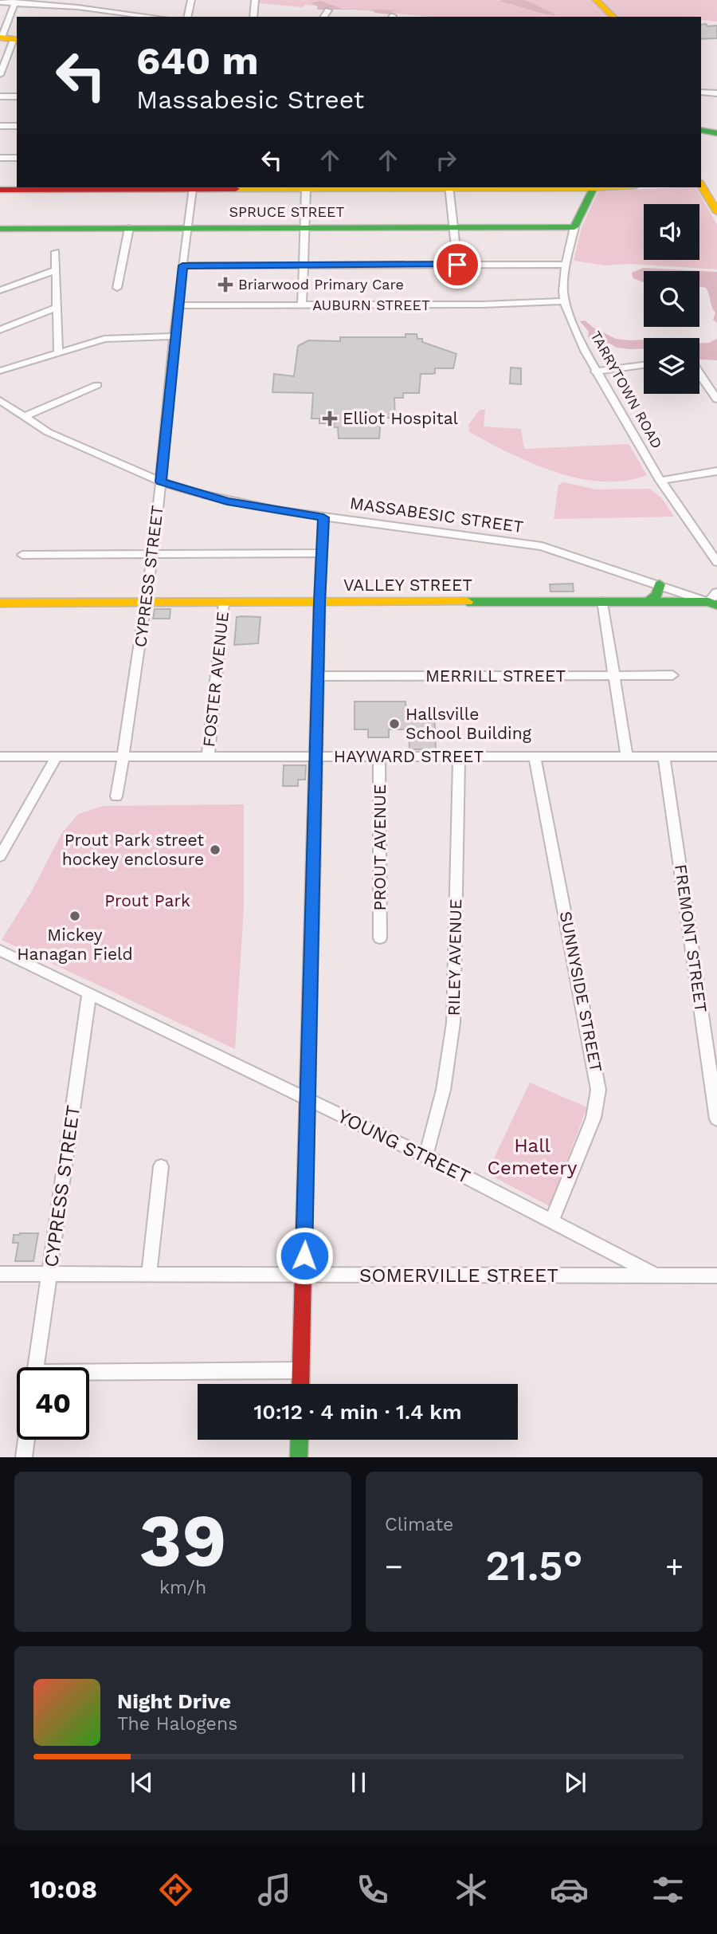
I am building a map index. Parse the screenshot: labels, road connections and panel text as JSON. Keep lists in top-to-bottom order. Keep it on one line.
{"streets":{"street":["SPRUCE STREET","AUBURN STREET","TARRYTOWN ROAD","MASSABESIC STREET","CYPRESS STREET","VALLEY STREET","MERRILL STREET","FOSTER AVENUE","HAYWARD STREET","PROUT AVENUE","FREMONT STREET","RILEY AVENUE","SUNNYSIDE STREET","YOUNG STREET","SOMERVILLE STREET"]},"crossings":[["SPRUCE STREET","TARRYTOWN ROAD"],["SPRUCE STREET","CYPRESS STREET"],["AUBURN STREET","TARRYTOWN ROAD"],["AUBURN STREET","CYPRESS STREET"],["MASSABESIC STREET","CYPRESS STREET"],["MASSABESIC STREET","VALLEY STREET"],["CYPRESS STREET","VALLEY STREET"],["CYPRESS STREET","HAYWARD STREET"],["CYPRESS STREET","YOUNG STREET"],["CYPRESS STREET","SOMERVILLE STREET"],["VALLEY STREET","FOSTER AVENUE"],["FOSTER AVENUE","HAYWARD STREET"],["HAYWARD STREET","PROUT AVENUE"],["HAYWARD STREET","FREMONT STREET"],["HAYWARD STREET","RILEY AVENUE"],["HAYWARD STREET","SUNNYSIDE STREET"],["RILEY AVENUE","YOUNG STREET"],["SUNNYSIDE STREET","YOUNG STREET"],["YOUNG STREET","SOMERVILLE STREET"]],"parks":["Prout Park","Hall Cemetery"],"places":{"health":["Briarwood Primary Care","Elliot Hospital"],"other":["Hallsville School Building","Prout Park street hockey enclosure","Mickey Hanagan Field"]},"page":{"turn":["640 m","Massabesic Street"],"limit":"40","trip":"10:12 · 4 min · 1.4 km","tile":[["39","km/h"],"Climate"],"heat":["−","21.5°","+"],"song":["Night Drive","The Halogens"],"tabs":"10:08"}}
